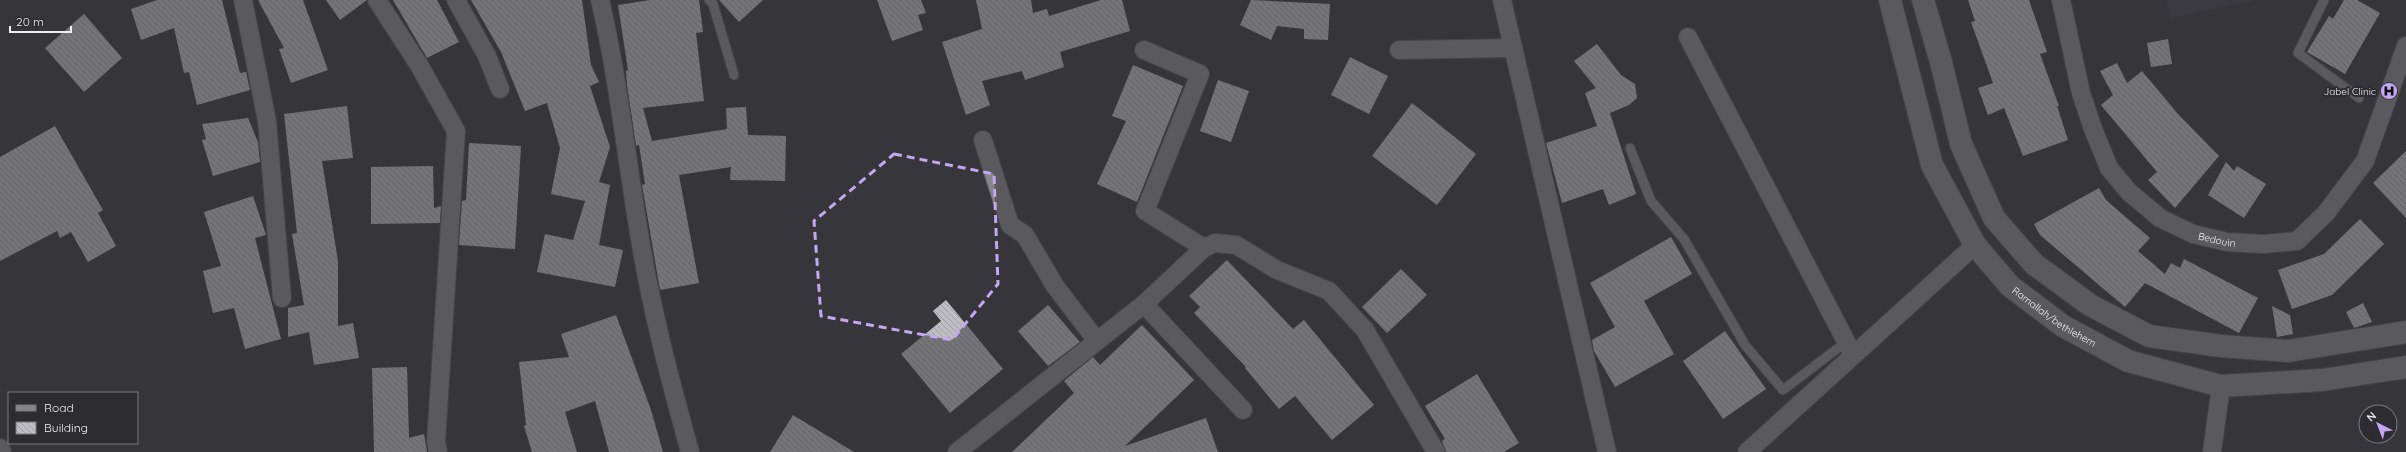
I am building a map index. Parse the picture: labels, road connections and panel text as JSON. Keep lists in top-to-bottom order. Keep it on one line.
{"streets":{"main road":["Ramallah/bethlehem"],"street":["Bedouin"]},"places":{"hospital":["Jabel Clinic"]},"legend":["Road","Building"],"scale_bar":"20 m","north":"top left"}
